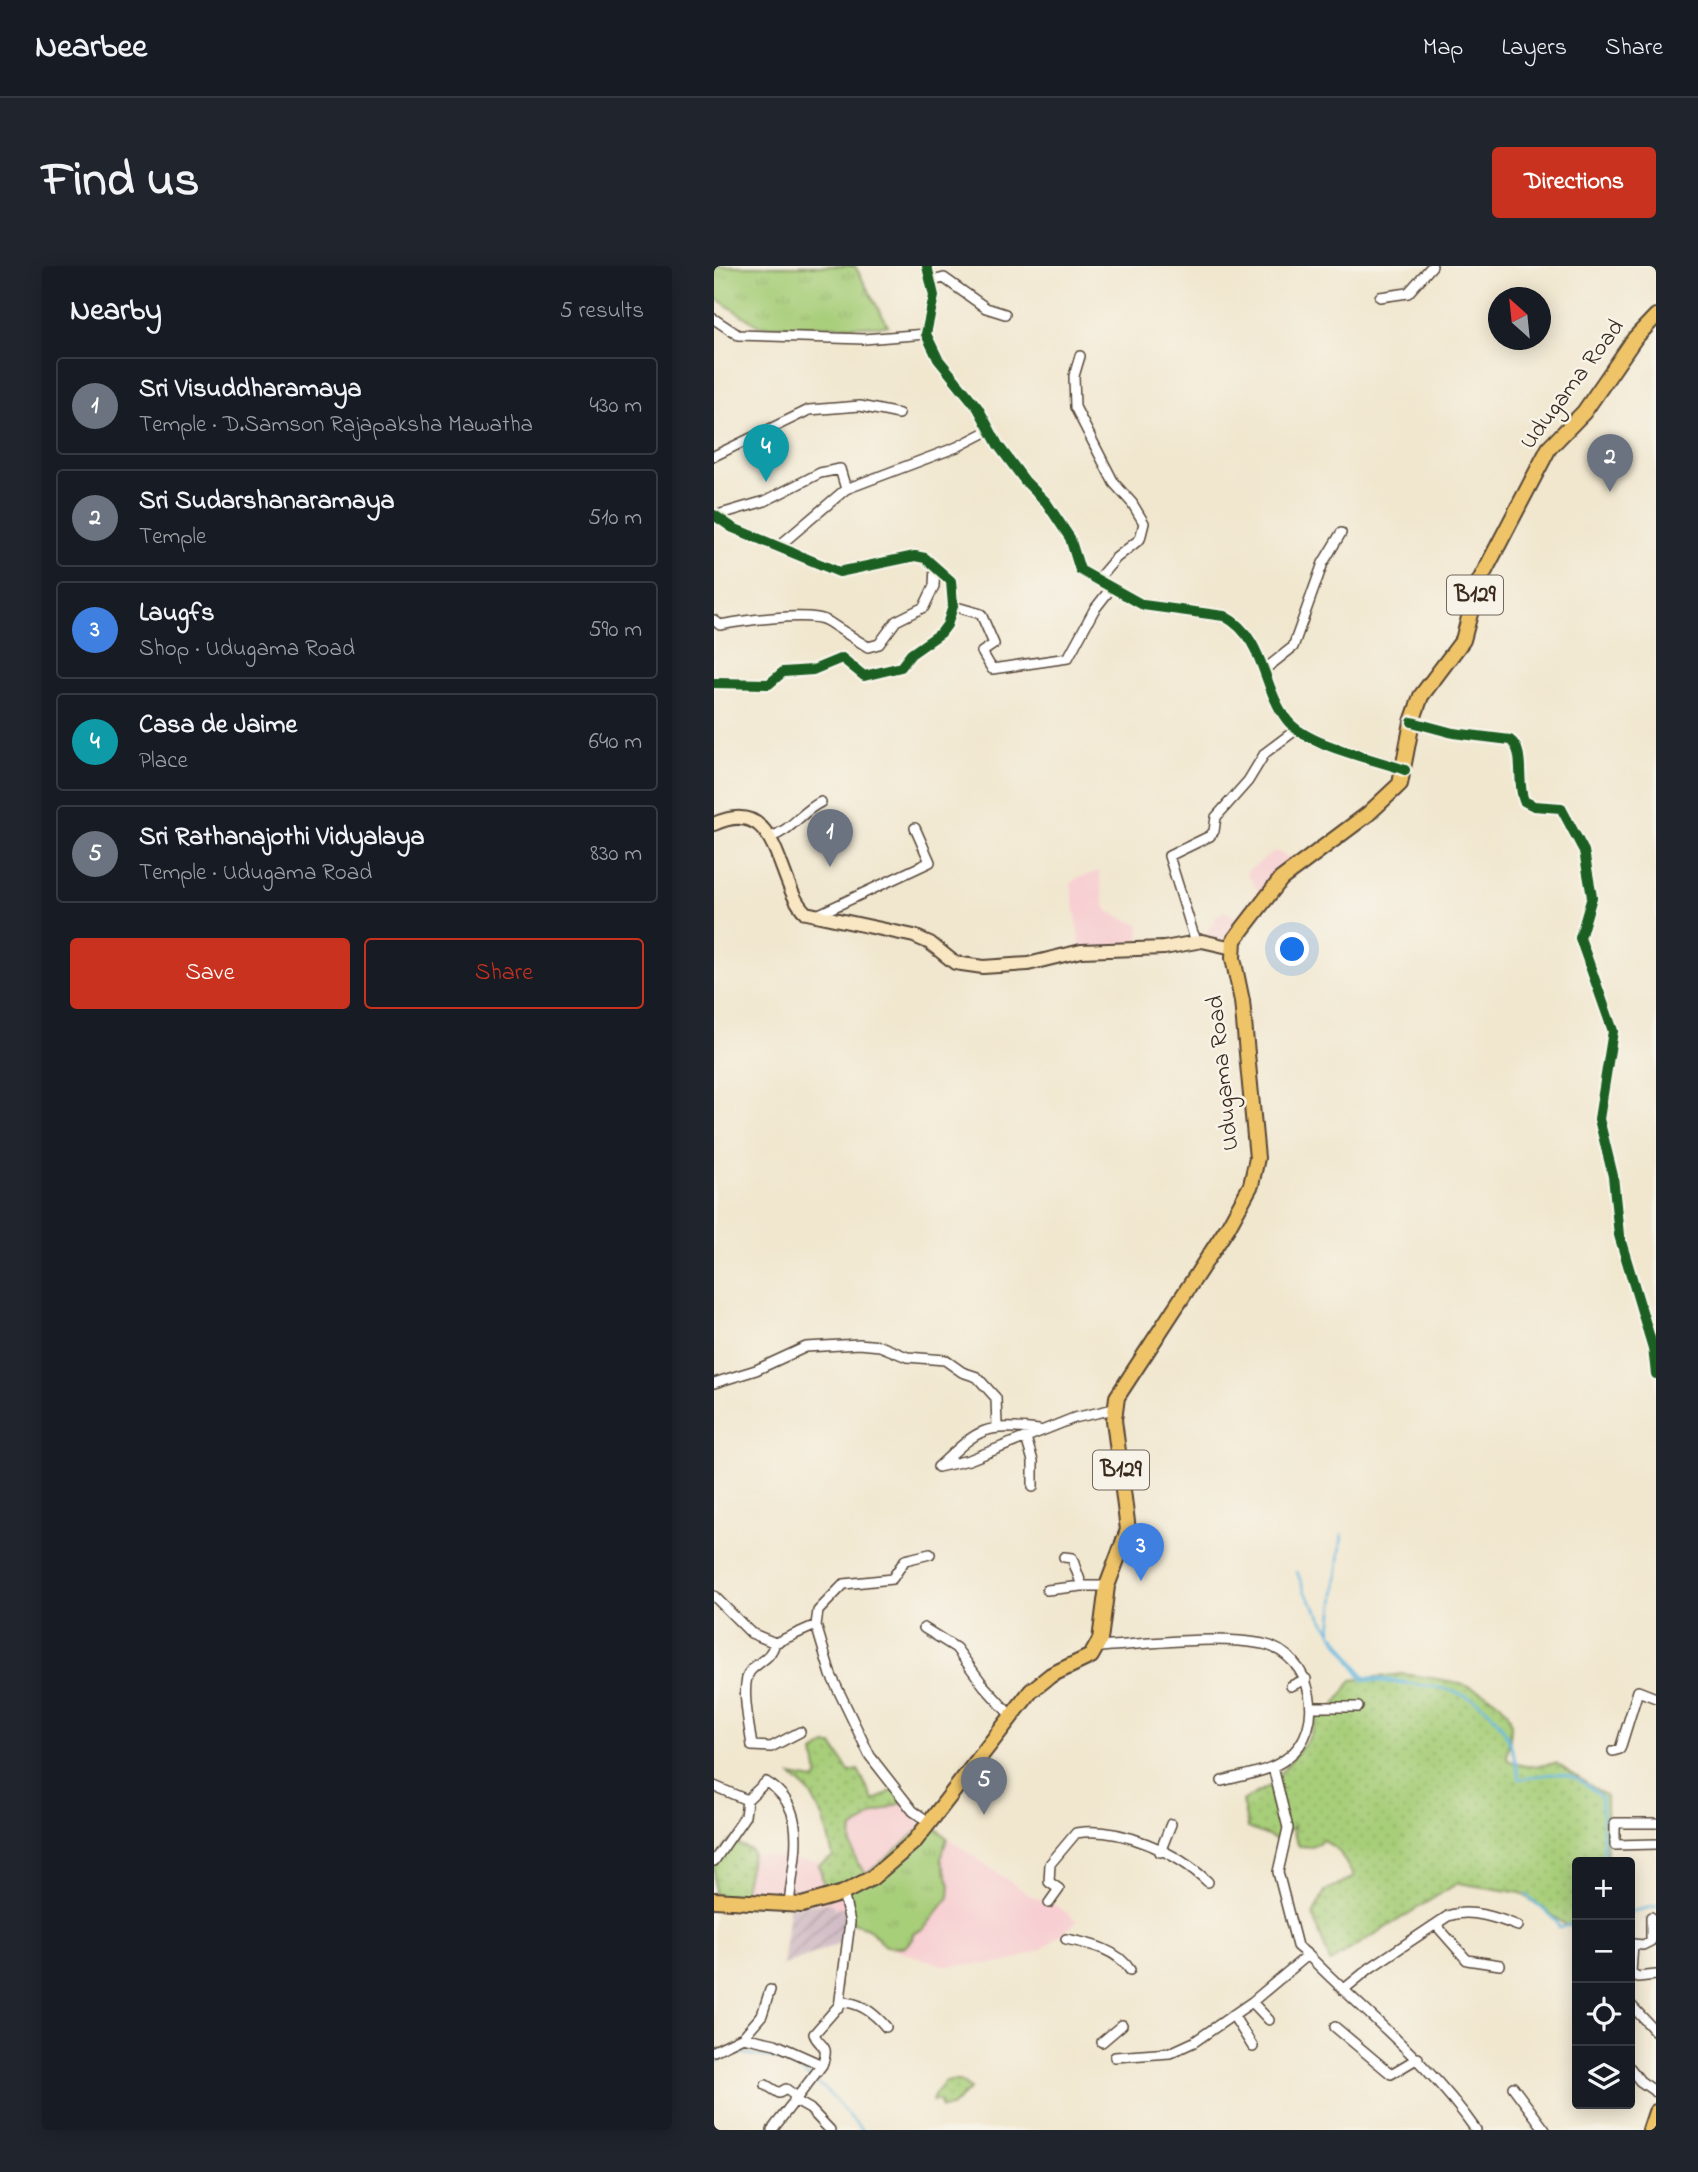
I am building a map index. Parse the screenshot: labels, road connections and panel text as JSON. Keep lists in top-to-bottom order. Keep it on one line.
{"streets":{"main road":["Udugama Road","B129"]},"north":"top left","page":{"header":"Nearbee","nav":["Map","Layers","Share"],"title":"Find us","buttons":["Directions",["Save","Share"]],"heading":["Nearby","5 results"],"list":[{"mark":"1","name":"Sri Visuddharamaya","note":"Temple · D.Samson Rajapaksha Mawatha","value":"430 m"},{"mark":"2","name":"Sri Sudarshanaramaya","note":"Temple","value":"510 m"},{"mark":"3","name":"Laugfs","note":"Shop · Udugama Road","value":"590 m"},{"mark":"4","name":"Casa de Jaime","note":"Place","value":"640 m"},{"mark":"5","name":"Sri Rathanajothi Vidyalaya","note":"Temple · Udugama Road","value":"830 m"}],"pins":["4","2","1","3","5"],"map_buttons":["+","−"]}}
